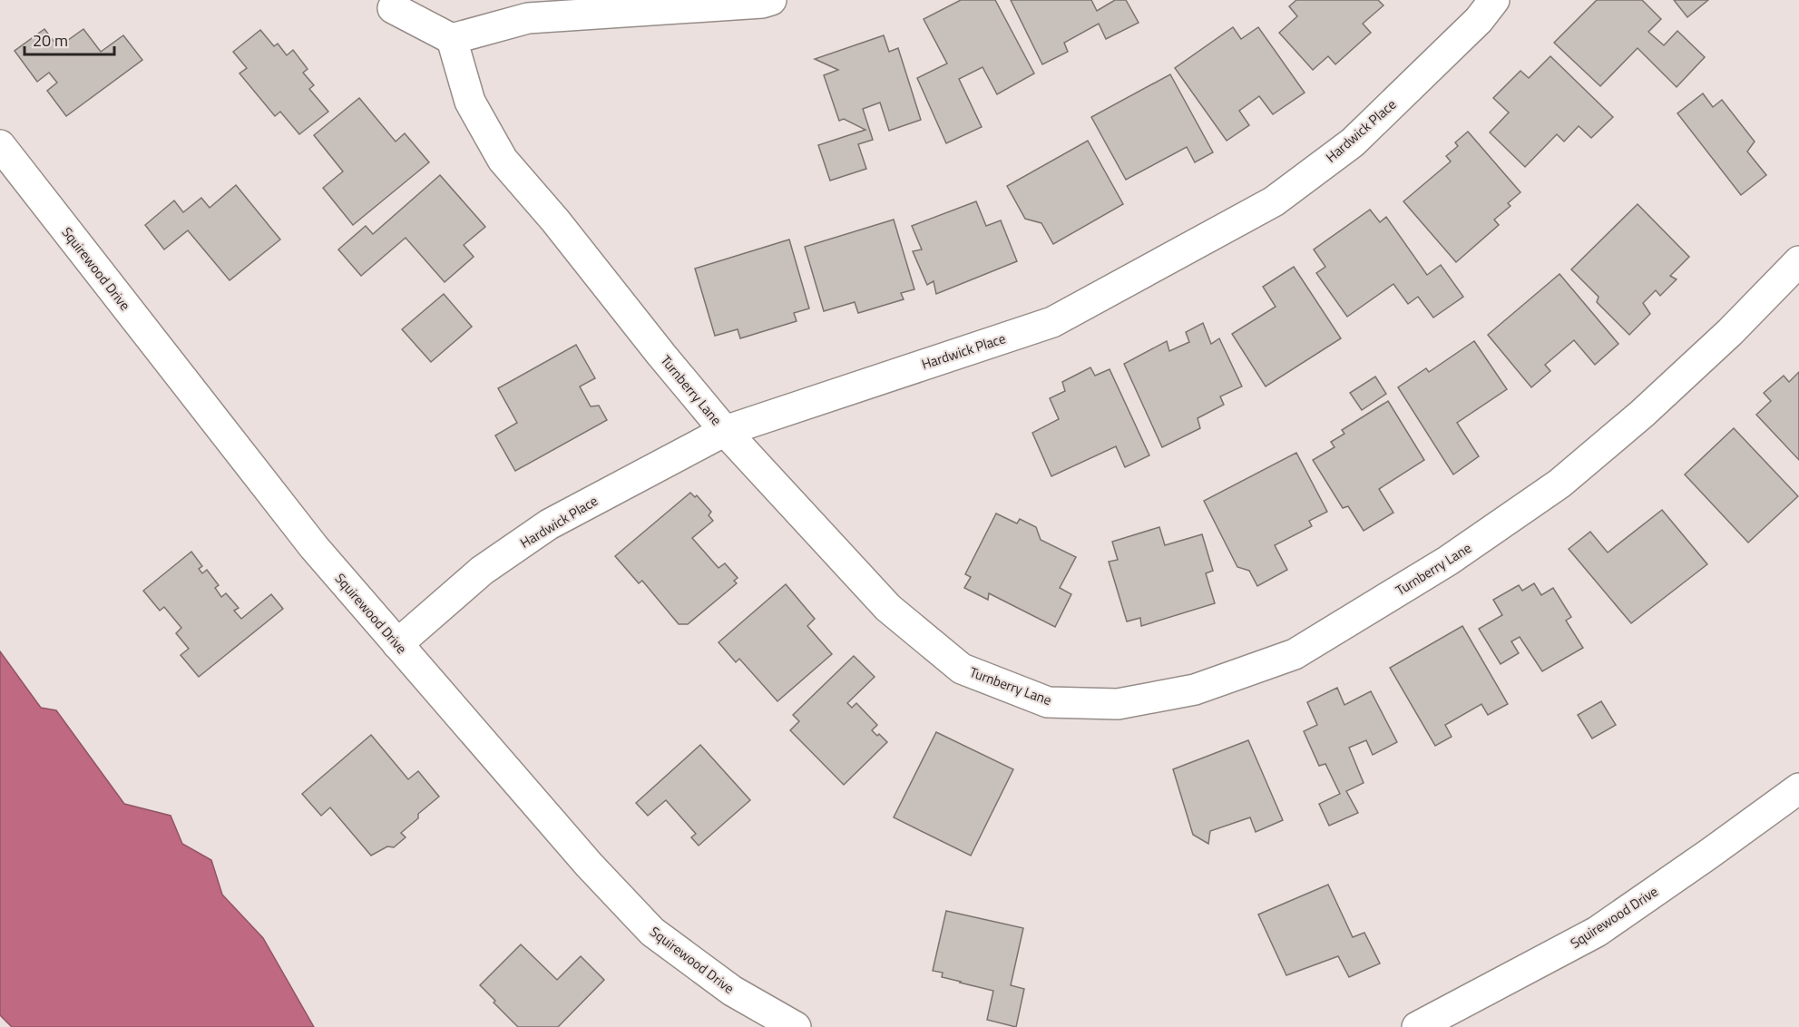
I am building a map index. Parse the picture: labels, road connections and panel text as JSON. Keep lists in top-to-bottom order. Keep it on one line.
{"streets":{"street":["Hardwick Place","Squirewood Drive","Turnberry Lane"]},"crossings":[["Hardwick Place","Squirewood Drive"],["Hardwick Place","Turnberry Lane"]],"scale_bar":"20 m"}
